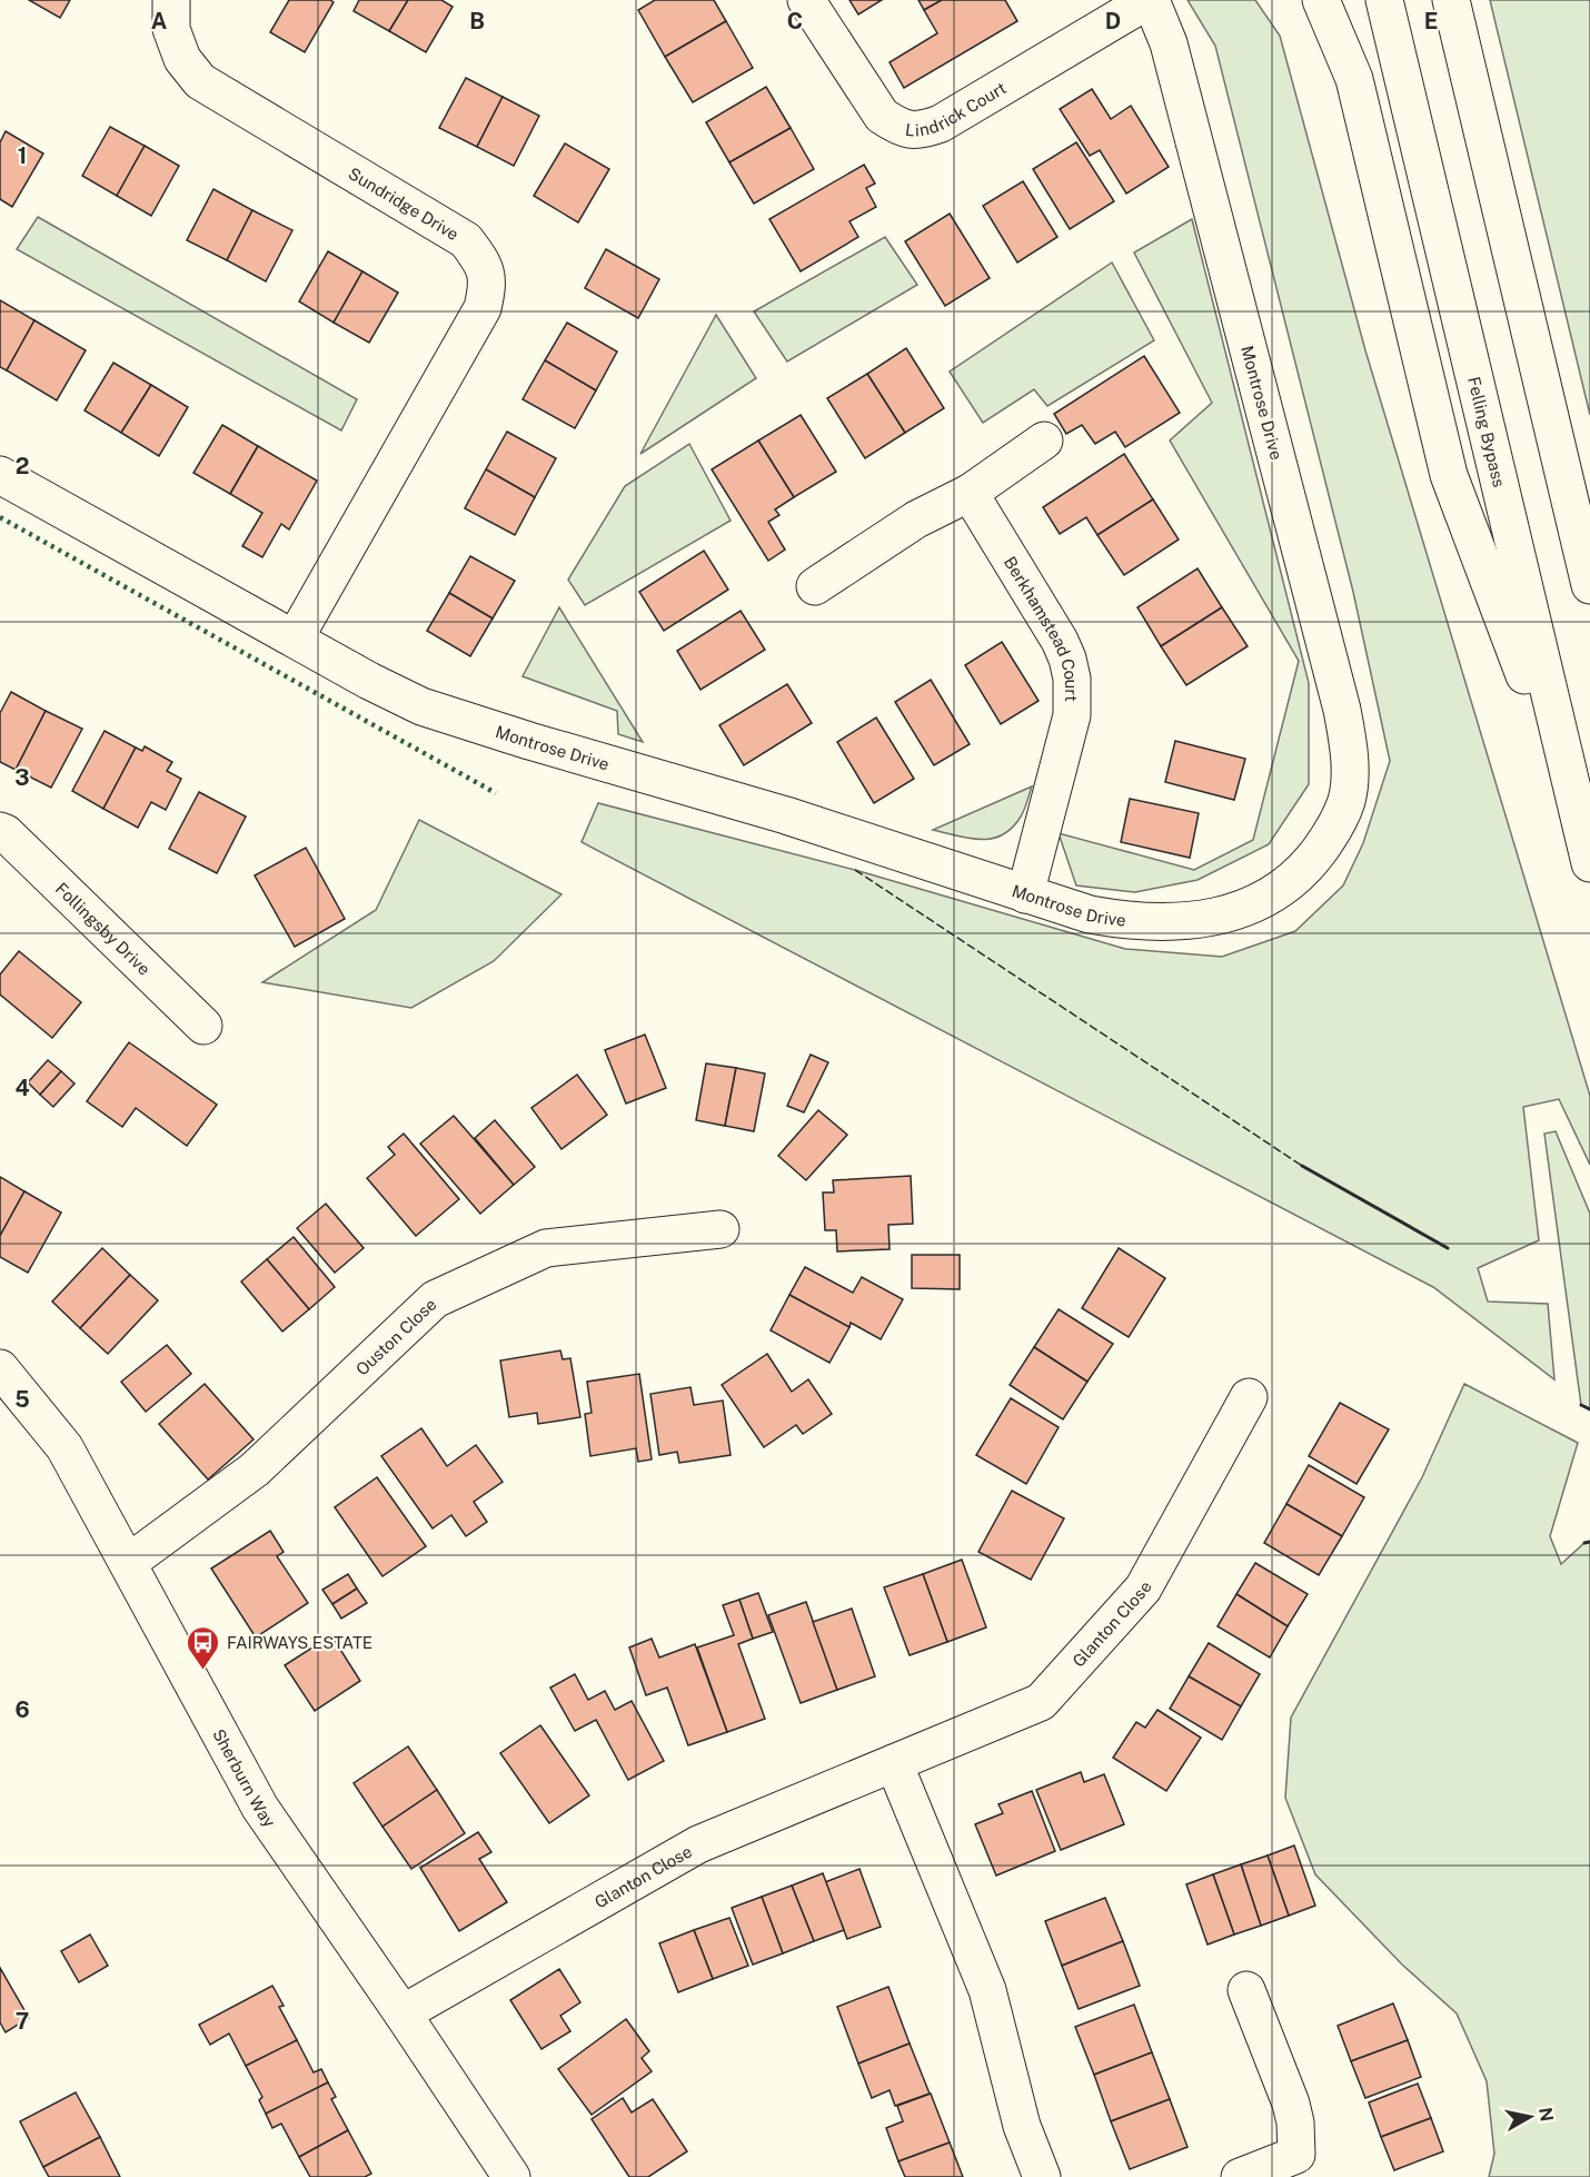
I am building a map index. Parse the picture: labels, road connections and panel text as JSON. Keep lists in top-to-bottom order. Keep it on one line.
{"streets":{"main road":["Lindrick Court","Sundridge Drive","Montrose Drive","Felling Bypass","Berkhamstead Court","Follingsby Drive","Ouston Close","Glanton Close","Sherburn Way"]},"crossings":[["Lindrick Court","Montrose Drive"],["Sundridge Drive","Montrose Drive"],["Montrose Drive","Berkhamstead Court"],["Ouston Close","Sherburn Way"],["Glanton Close","Sherburn Way"]],"places":{"bus stop":["FAIRWAYS ESTATE"]},"north":"right","grid":{"columns":["A","B","C","D","E"],"rows":["1","2","3","4","5","6","7"]}}
